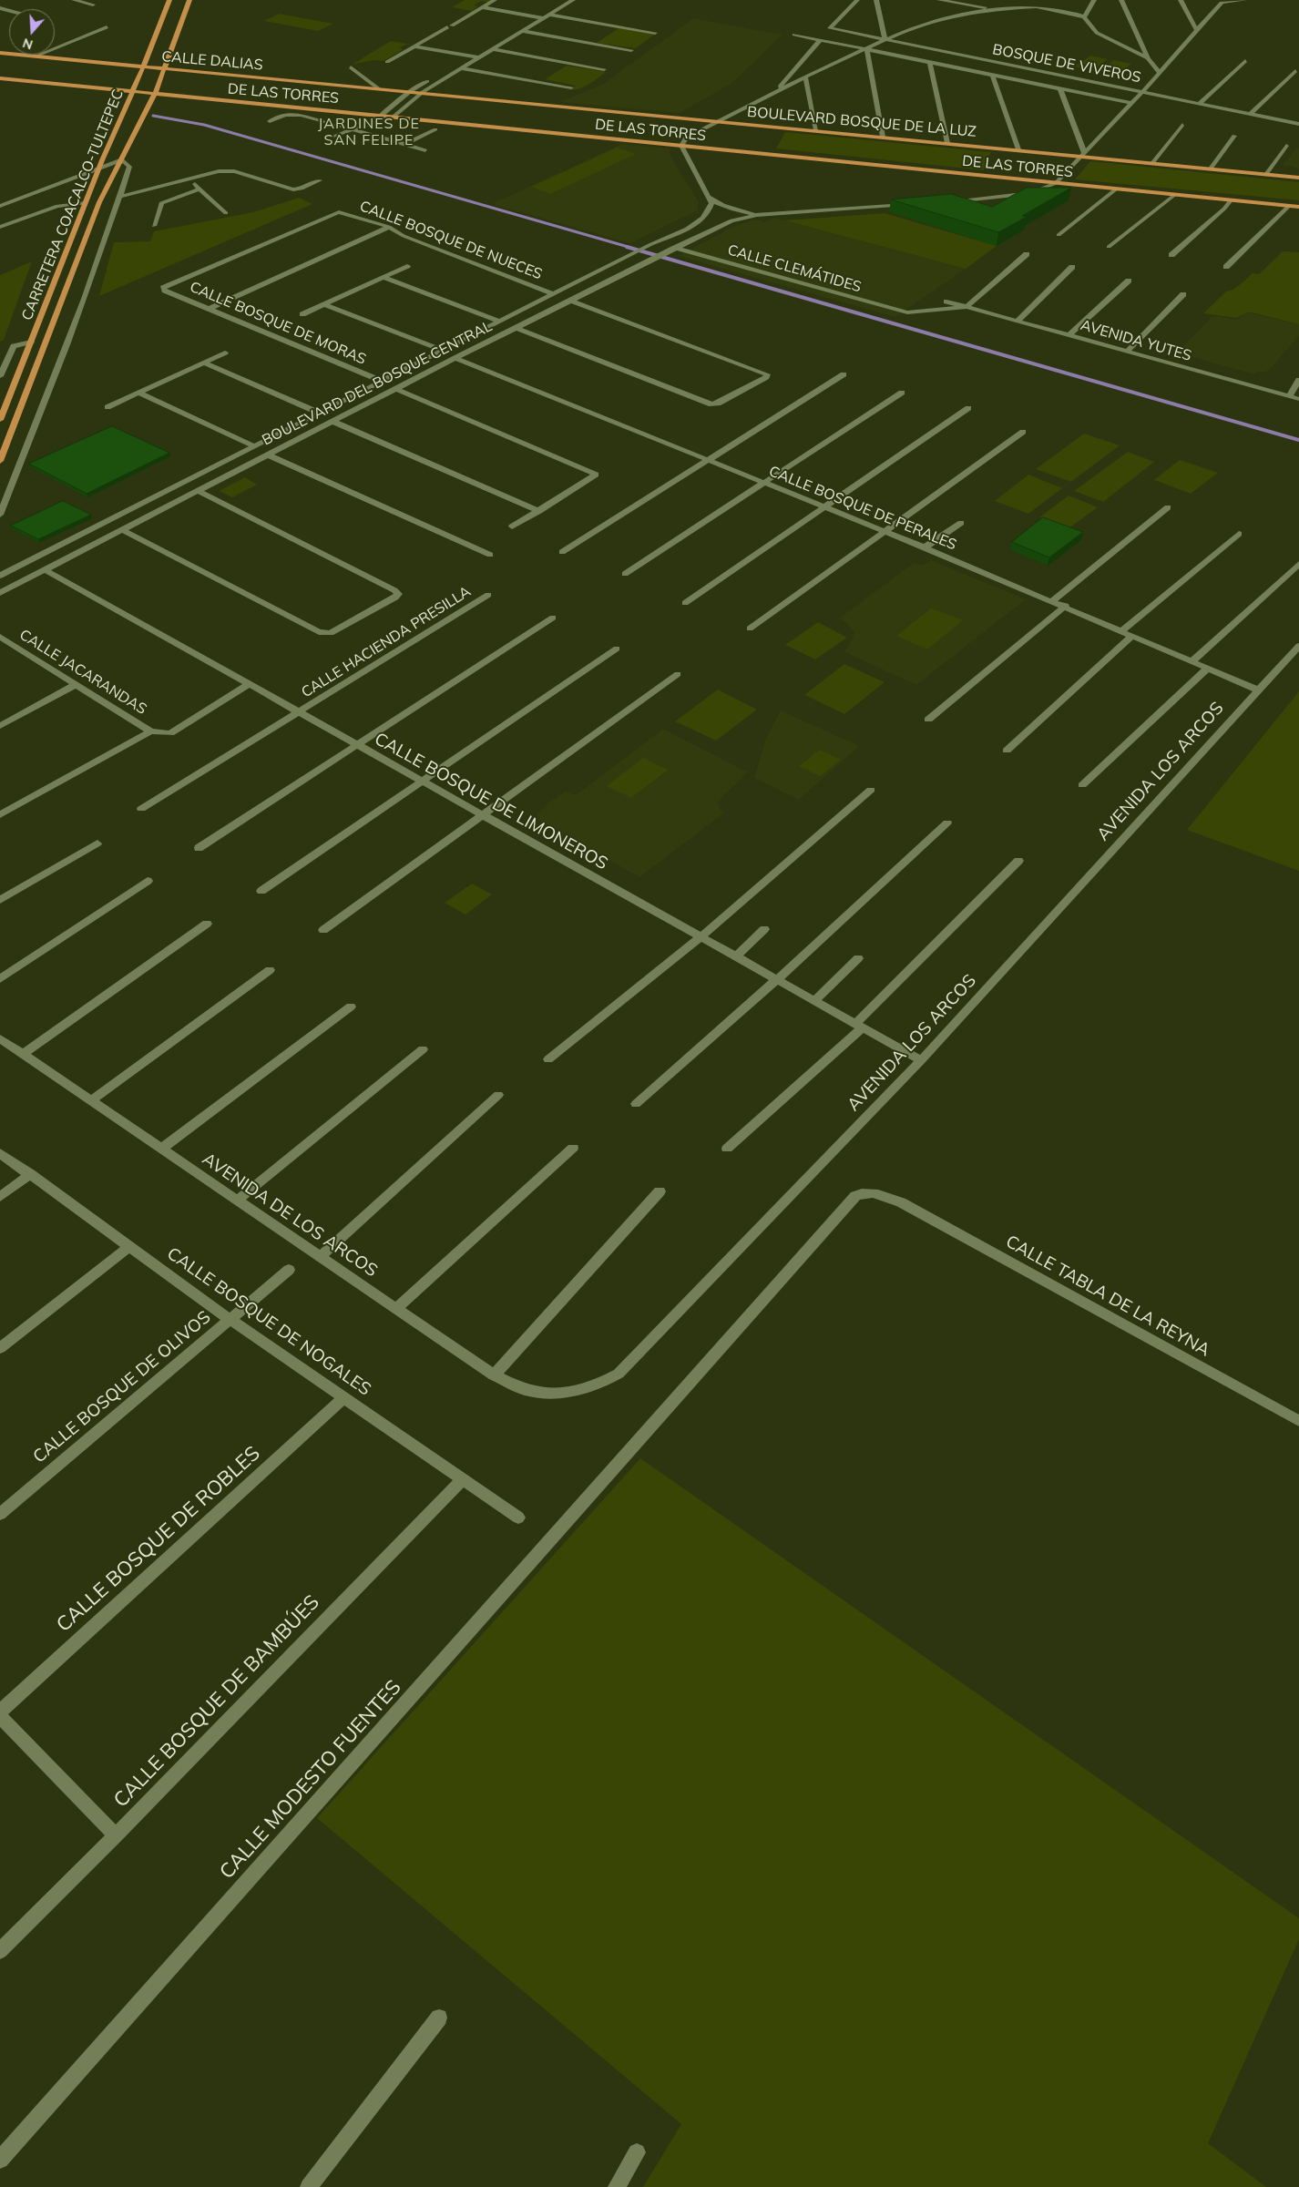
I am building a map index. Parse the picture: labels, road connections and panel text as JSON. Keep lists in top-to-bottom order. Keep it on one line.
{"streets":{"main road":["CALLE DALIAS","DE LAS TORRES","BOULEVARD BOSQUE DE LA LUZ","CARRETERA COACALCO-TULTEPEC"],"street":["BOSQUE DE VIVEROS","CALLE BOSQUE DE NUECES","CALLE CLEMÁTIDES","CALLE BOSQUE DE MORAS","AVENIDA YUTES","BOULEVARD DEL BOSQUE CENTRAL","CALLE BOSQUE DE PERALES","CALLE HACIENDA PRESILLA","CALLE JACARANDAS","AVENIDA LOS ARCOS","CALLE BOSQUE DE LIMONEROS","AVENIDA DE LOS ARCOS","CALLE TABLA DE LA REYNA","CALLE BOSQUE DE NOGALES","CALLE BOSQUE DE OLIVOS","CALLE BOSQUE DE ROBLES","CALLE BOSQUE DE BAMBÚES","CALLE MODESTO FUENTES"]},"crossings":[["CALLE DALIAS","BOULEVARD BOSQUE DE LA LUZ"],["CALLE DALIAS","CARRETERA COACALCO-TULTEPEC"],["DE LAS TORRES","CARRETERA COACALCO-TULTEPEC"],["CALLE BOSQUE DE NUECES","CALLE BOSQUE DE MORAS"],["CALLE BOSQUE DE NUECES","BOULEVARD DEL BOSQUE CENTRAL"],["CALLE CLEMÁTIDES","AVENIDA YUTES"],["CALLE CLEMÁTIDES","BOULEVARD DEL BOSQUE CENTRAL"],["CALLE BOSQUE DE MORAS","BOULEVARD DEL BOSQUE CENTRAL"],["BOULEVARD DEL BOSQUE CENTRAL","CALLE BOSQUE DE PERALES"],["BOULEVARD DEL BOSQUE CENTRAL","CALLE BOSQUE DE LIMONEROS"],["CALLE BOSQUE DE PERALES","AVENIDA LOS ARCOS"],["CALLE HACIENDA PRESILLA","CALLE BOSQUE DE LIMONEROS"],["AVENIDA LOS ARCOS","CALLE BOSQUE DE LIMONEROS"],["AVENIDA LOS ARCOS","AVENIDA DE LOS ARCOS"],["CALLE TABLA DE LA REYNA","CALLE MODESTO FUENTES"],["CALLE BOSQUE DE NOGALES","CALLE BOSQUE DE OLIVOS"],["CALLE BOSQUE DE NOGALES","CALLE BOSQUE DE ROBLES"],["CALLE BOSQUE DE NOGALES","CALLE BOSQUE DE BAMBÚES"]],"districts":["JARDINES DE SAN FELIPE"],"north":"bottom"}
